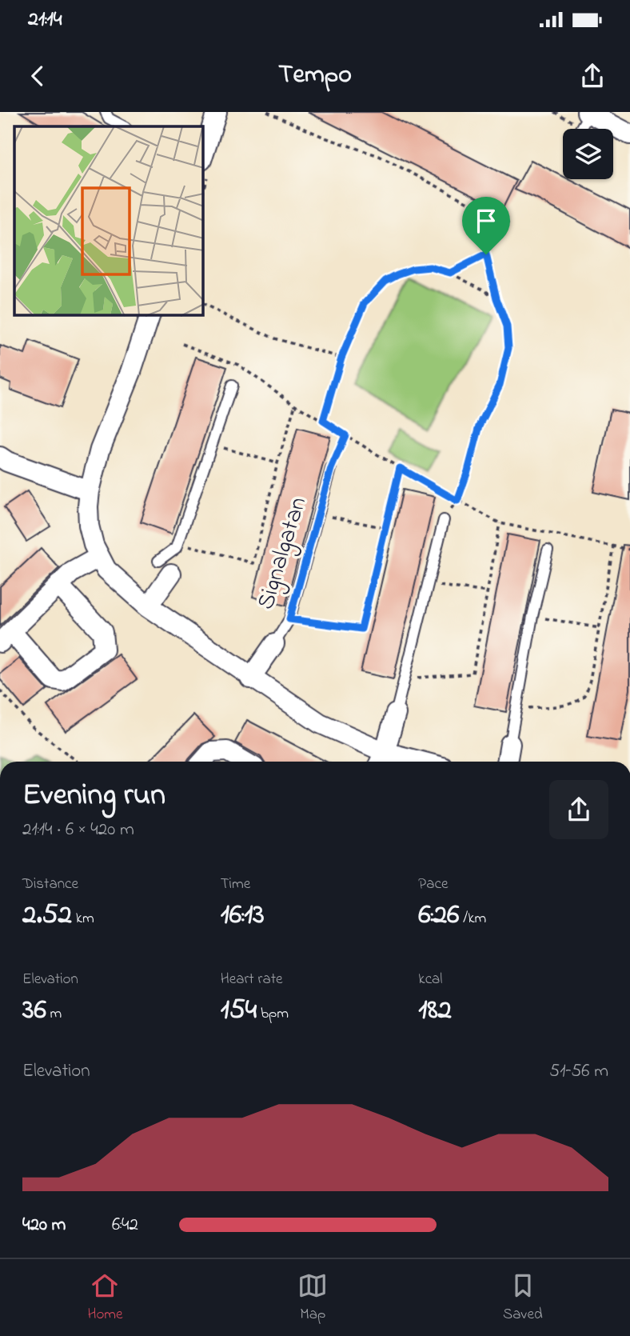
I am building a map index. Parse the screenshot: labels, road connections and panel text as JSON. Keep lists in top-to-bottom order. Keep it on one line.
{"streets":{"street":["Signalgatan"]},"page":{"status":"21:14","header":"Tempo","heading":["Evening run","21:14 · 6 × 420 m"],"stats":[["Distance","2.52 km"],["Time","16:13"],["Pace","6:26 /km"],["Elevation","36 m"],["Heart rate","154 bpm"],["kcal","182"]],"chart":["Elevation","51–56 m"],"list":[{"name":"420 m","note":"6:42"}],"tabs":["Home","Map","Saved"]}}
